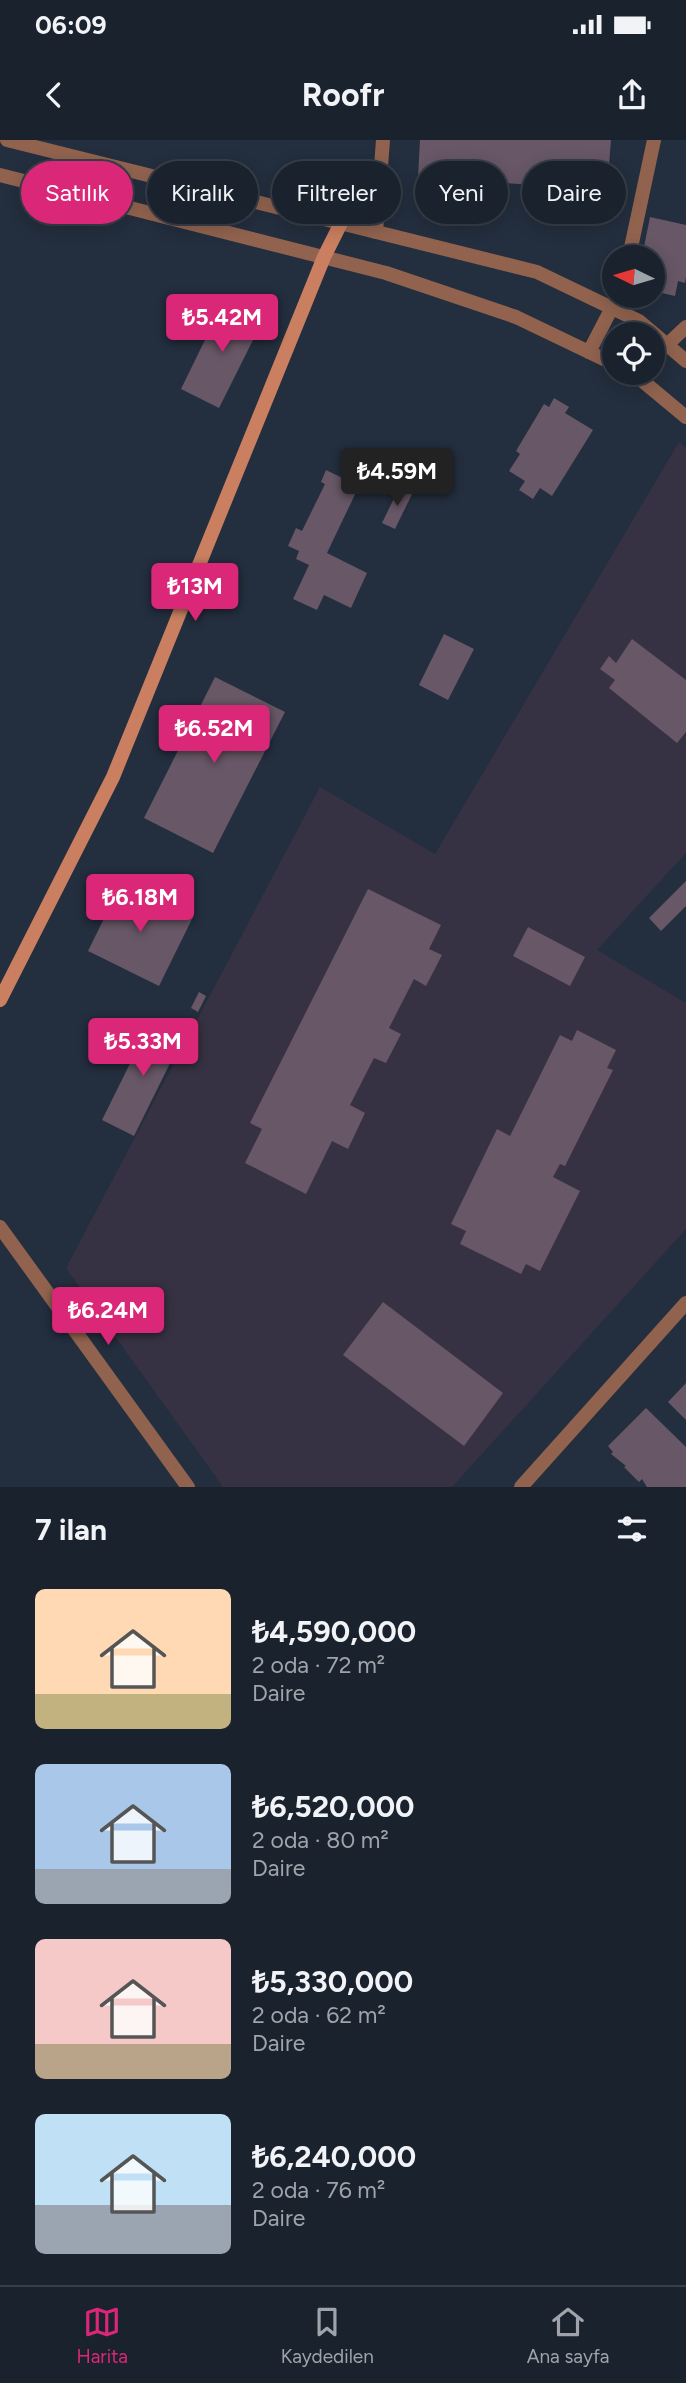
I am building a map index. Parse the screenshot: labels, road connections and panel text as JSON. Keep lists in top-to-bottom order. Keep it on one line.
{"north":"left","page":{"status":"06:09","header":"Roofr","chip":["Satılık","Kiralık","Filtreler","Yeni","Daire"],"price":["₺5.42M","₺4.59M","₺13M","₺6.52M","₺6.18M","₺5.33M","₺6.24M"],"heading":"7 ilan","list":[{"name":"₺4,590,000","note":"2 oda · 72 m² · Daire"},{"name":"₺6,520,000","note":"2 oda · 80 m² · Daire"},{"name":"₺5,330,000","note":"2 oda · 62 m² · Daire"},{"name":"₺6,240,000","note":"2 oda · 76 m² · Daire"}],"tabs":["Harita","Kaydedilen","Ana sayfa"]}}
